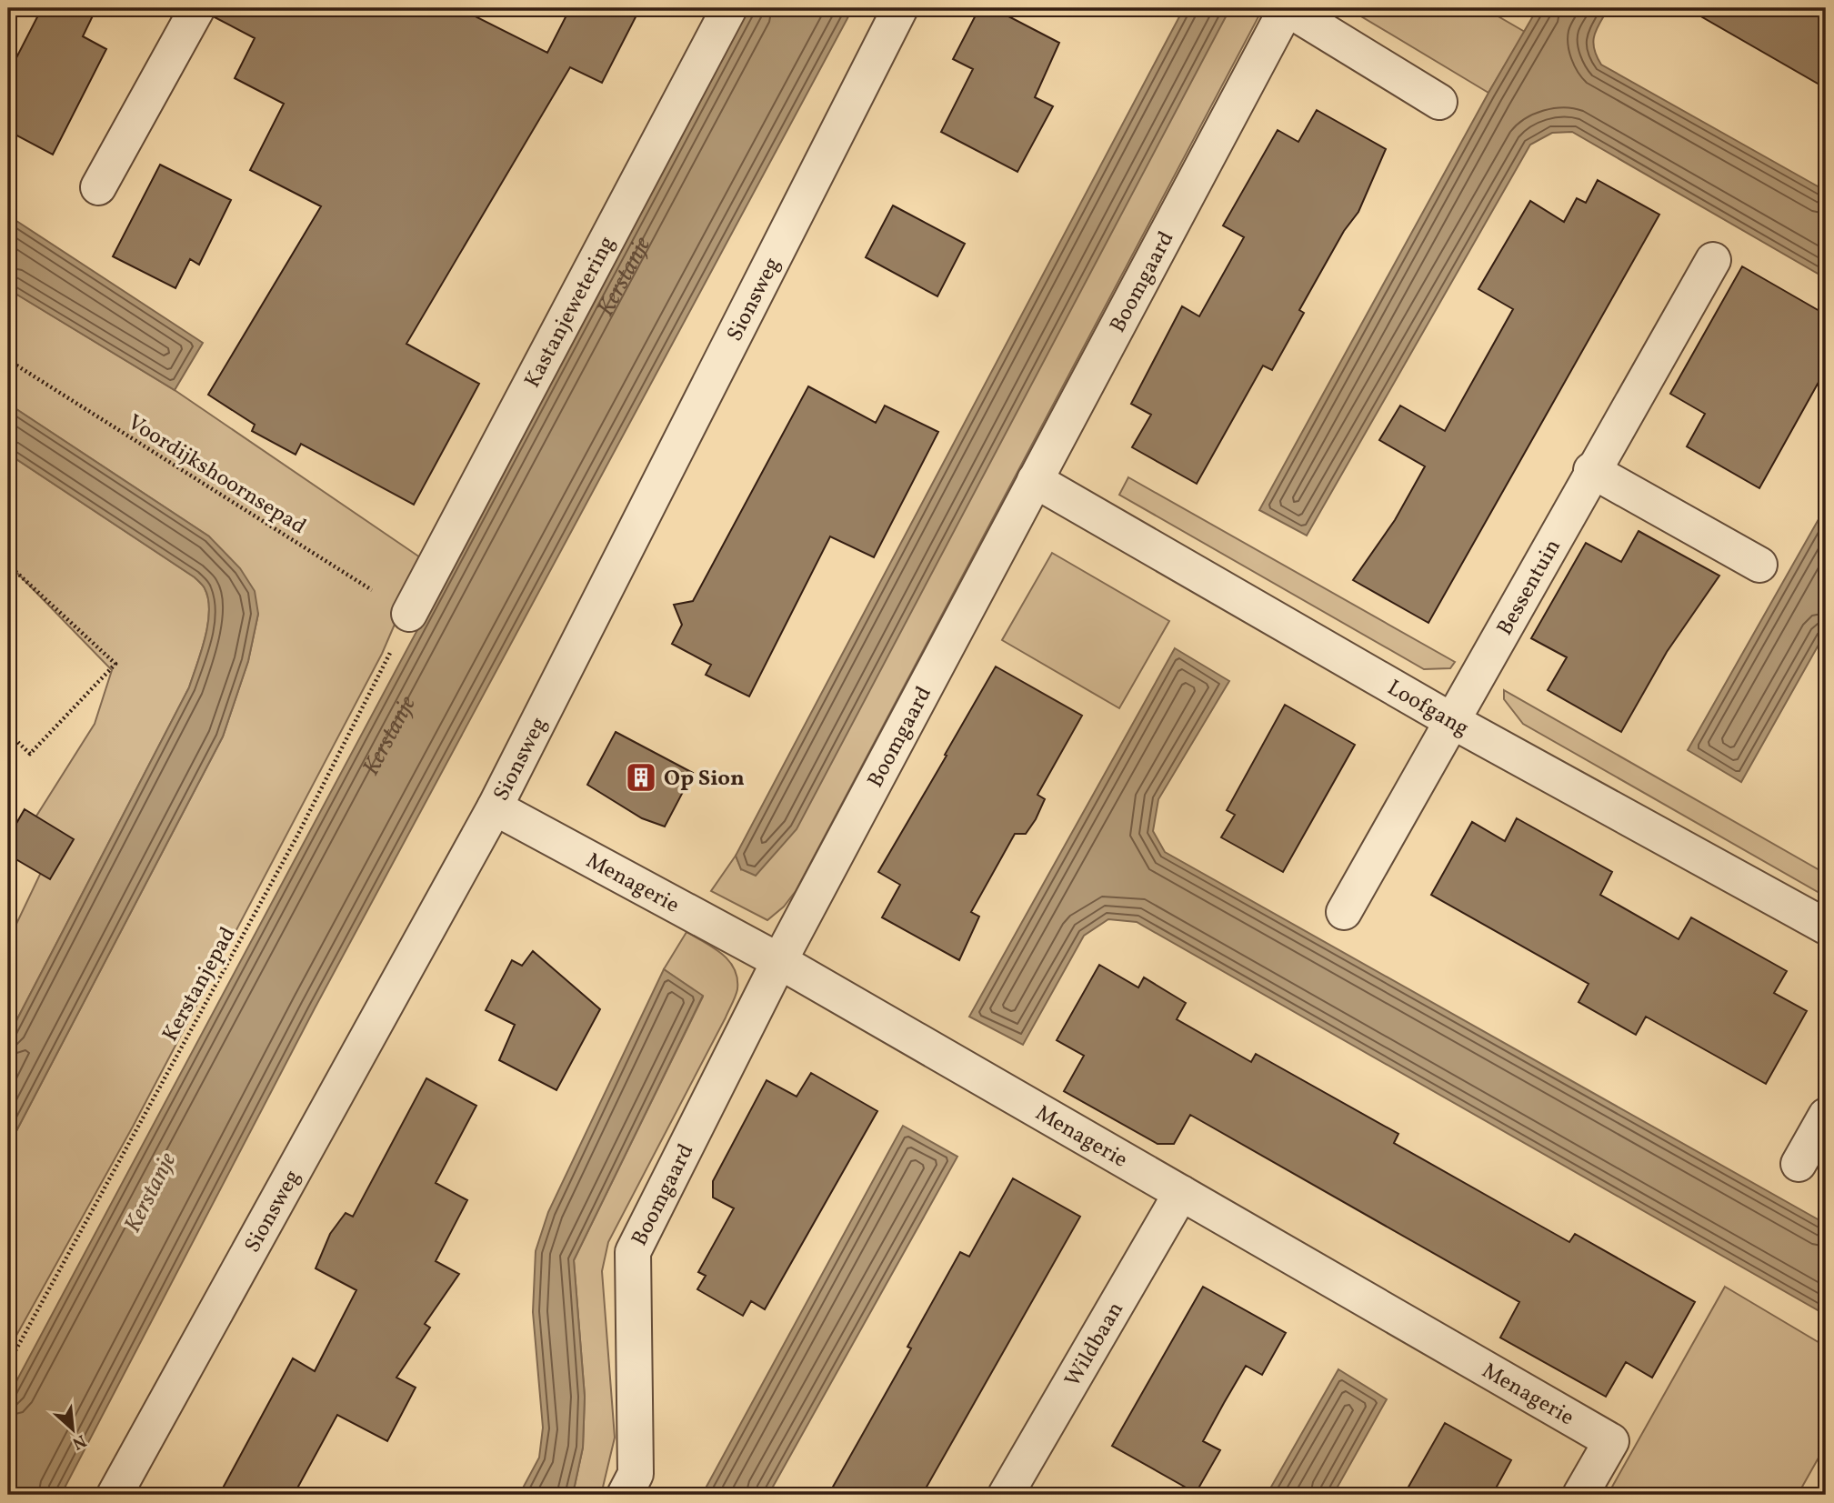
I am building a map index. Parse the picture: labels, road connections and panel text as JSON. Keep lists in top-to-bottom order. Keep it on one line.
{"streets":{"street":["Boomgaard","Sionsweg","Kastanjewetering","Bessentuin","Loofgang","Menagerie","Wildbaan"],"path":["Voordijkshoornsepad","Kerstanjepad"]},"crossings":[["Boomgaard","Loofgang"],["Boomgaard","Menagerie"],["Sionsweg","Menagerie"],["Kastanjewetering","Voordijkshoornsepad"],["Kastanjewetering","Kerstanjepad"],["Voordijkshoornsepad","Kerstanjepad"],["Bessentuin","Loofgang"],["Menagerie","Wildbaan"]],"water":["Kerstanje"],"places":{"building":["Op Sion"]},"north":"bottom right"}
